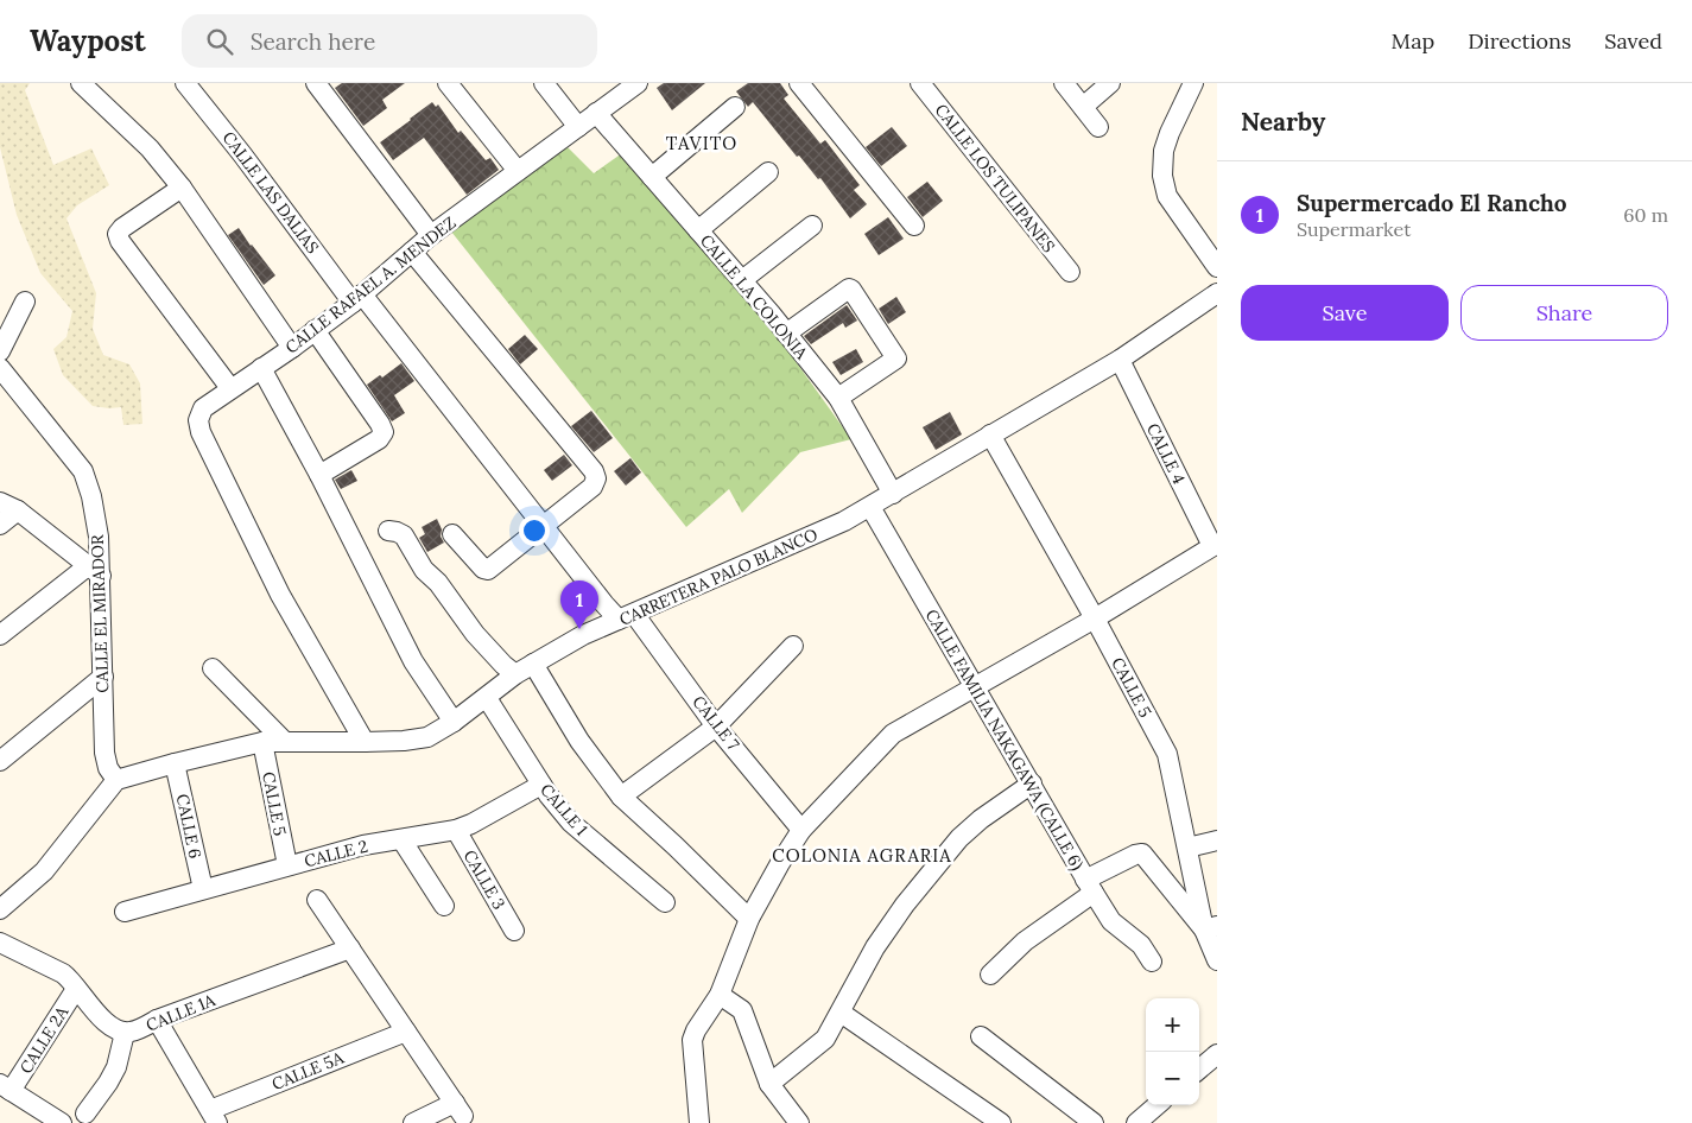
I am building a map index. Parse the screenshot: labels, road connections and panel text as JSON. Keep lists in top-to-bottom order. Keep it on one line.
{"streets":{"street":["CALLE LOS TULIPANES","CALLE LAS DALIAS","CALLE RAFAEL A. MENDEZ","CALLE LA COLONIA","CALLE 4","CARRETERA PALO BLANCO","CALLE EL MIRADOR","CALLE 5","CALLE 7","CALLE FAMILIA NAKAGAWA (CALLE 6)","CALLE 1","CALLE 6","CALLE 2","CALLE 3","CALLE 1A","CALLE 2A","CALLE 5A"]},"crossings":[["CALLE LAS DALIAS","CALLE RAFAEL A. MENDEZ"],["CALLE LAS DALIAS","CALLE 7"],["CALLE RAFAEL A. MENDEZ","CALLE LA COLONIA"],["CALLE RAFAEL A. MENDEZ","CARRETERA PALO BLANCO"],["CALLE LA COLONIA","CARRETERA PALO BLANCO"],["CALLE 4","CARRETERA PALO BLANCO"],["CARRETERA PALO BLANCO","CALLE EL MIRADOR"],["CARRETERA PALO BLANCO","CALLE 5"],["CARRETERA PALO BLANCO","CALLE 7"],["CARRETERA PALO BLANCO","CALLE FAMILIA NAKAGAWA (CALLE 6)"],["CARRETERA PALO BLANCO","CALLE 1"],["CARRETERA PALO BLANCO","CALLE 6"],["CALLE 5","CALLE 2"],["CALLE 1","CALLE 2"],["CALLE 6","CALLE 2"],["CALLE 2","CALLE 3"],["CALLE 1A","CALLE 2A"]],"districts":["TAVITO","COLONIA AGRARIA"],"page":{"header":"Waypost","search":"Search here","nav":["Map","Directions","Saved"],"heading":"Nearby","list":[{"mark":"1","name":"Supermercado El Rancho","note":"Supermarket","value":"60 m"}],"buttons":["Save","Share"],"pins":"1","map_buttons":["+","−"]}}
